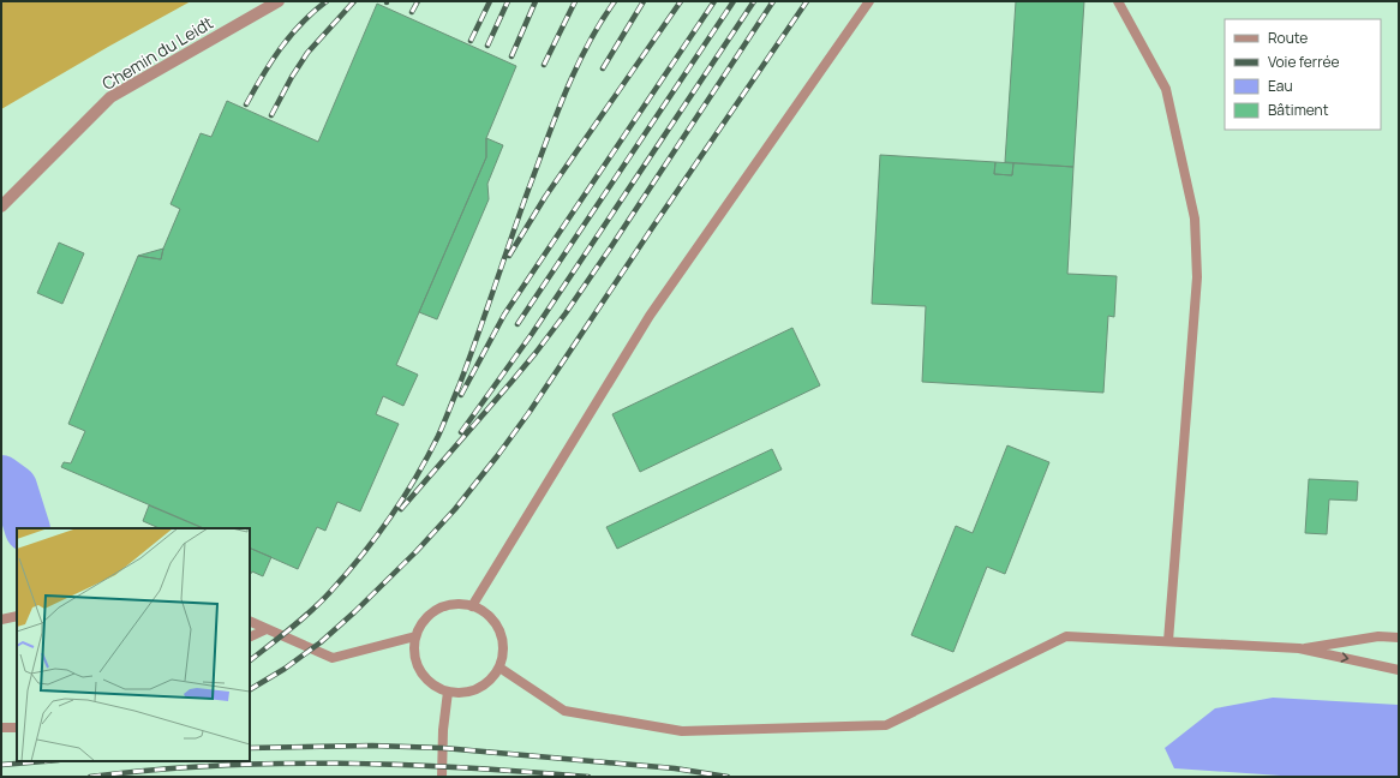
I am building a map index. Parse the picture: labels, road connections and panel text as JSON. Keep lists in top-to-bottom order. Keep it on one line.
{"streets":{"street":["Chemin du Leidt"]},"legend":["Route","Voie ferrée","Eau","Bâtiment"]}
